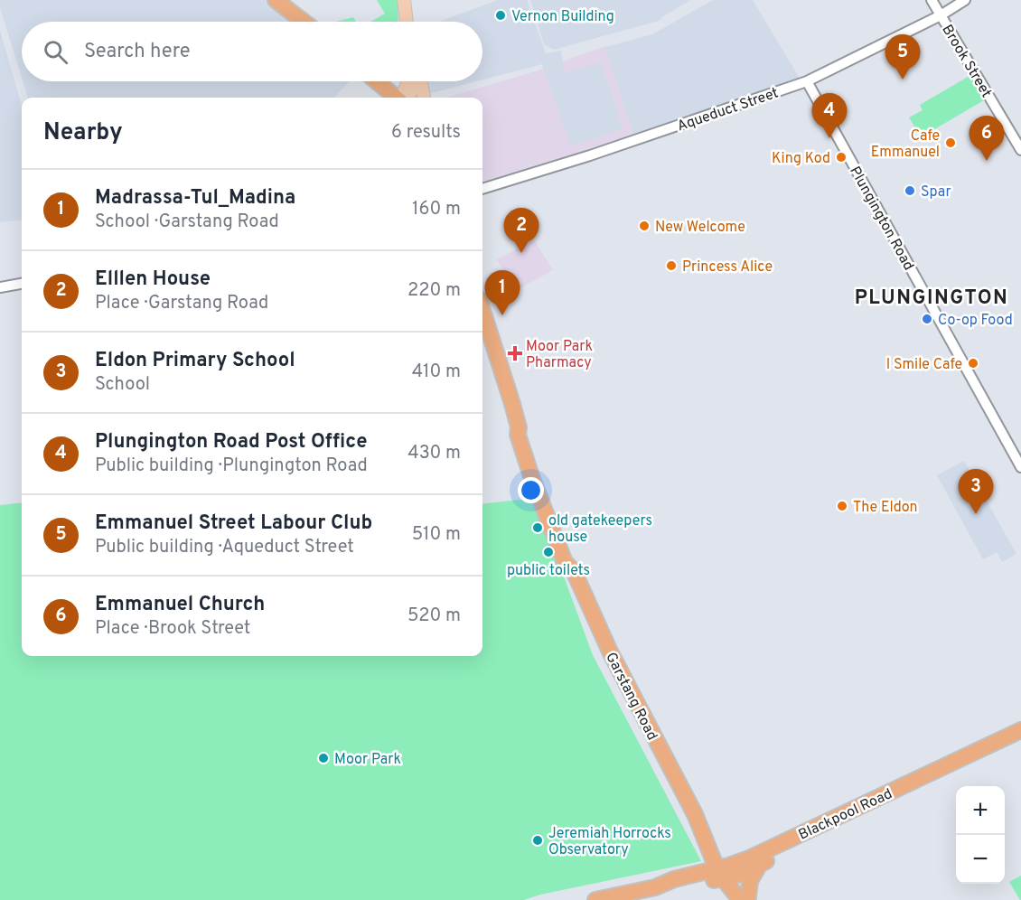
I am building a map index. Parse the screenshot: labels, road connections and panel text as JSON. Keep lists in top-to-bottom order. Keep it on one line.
{"streets":{"highway":["Garstang Road","Blackpool Road"],"street":["Brook Street","Aqueduct Street","Plungington Road"]},"crossings":[["Brook Street","Aqueduct Street"],["Aqueduct Street","Plungington Road"],["Garstang Road","Blackpool Road"]],"districts":["PLUNGINGTON"],"places":{"other":["Vernon Building","Cafe Emmanuel","King Kod","Spar","New Welcome","Princess Alice","Co-op Food","I Smile Cafe","The Eldon","old gatekeepers house","public toilets","Moor Park","Jeremiah Horrocks Observatory"],"health":["Moor Park Pharmacy"]},"page":{"search":"Search here","pins":["5","4","6","2","1","3"],"heading":["Nearby","6 results"],"list":[{"mark":"1","name":"Madrassa-Tul_Madina","note":"School · Garstang Road","value":"160 m"},{"mark":"2","name":"Elllen House","note":"Place · Garstang Road","value":"220 m"},{"mark":"3","name":"Eldon Primary School","note":"School","value":"410 m"},{"mark":"4","name":"Plungington Road Post Office","note":"Public building · Plungington Road","value":"430 m"},{"mark":"5","name":"Emmanuel Street Labour Club","note":"Public building · Aqueduct Street","value":"510 m"},{"mark":"6","name":"Emmanuel Church","note":"Place · Brook Street","value":"520 m"}],"map_buttons":["+","−"]}}
